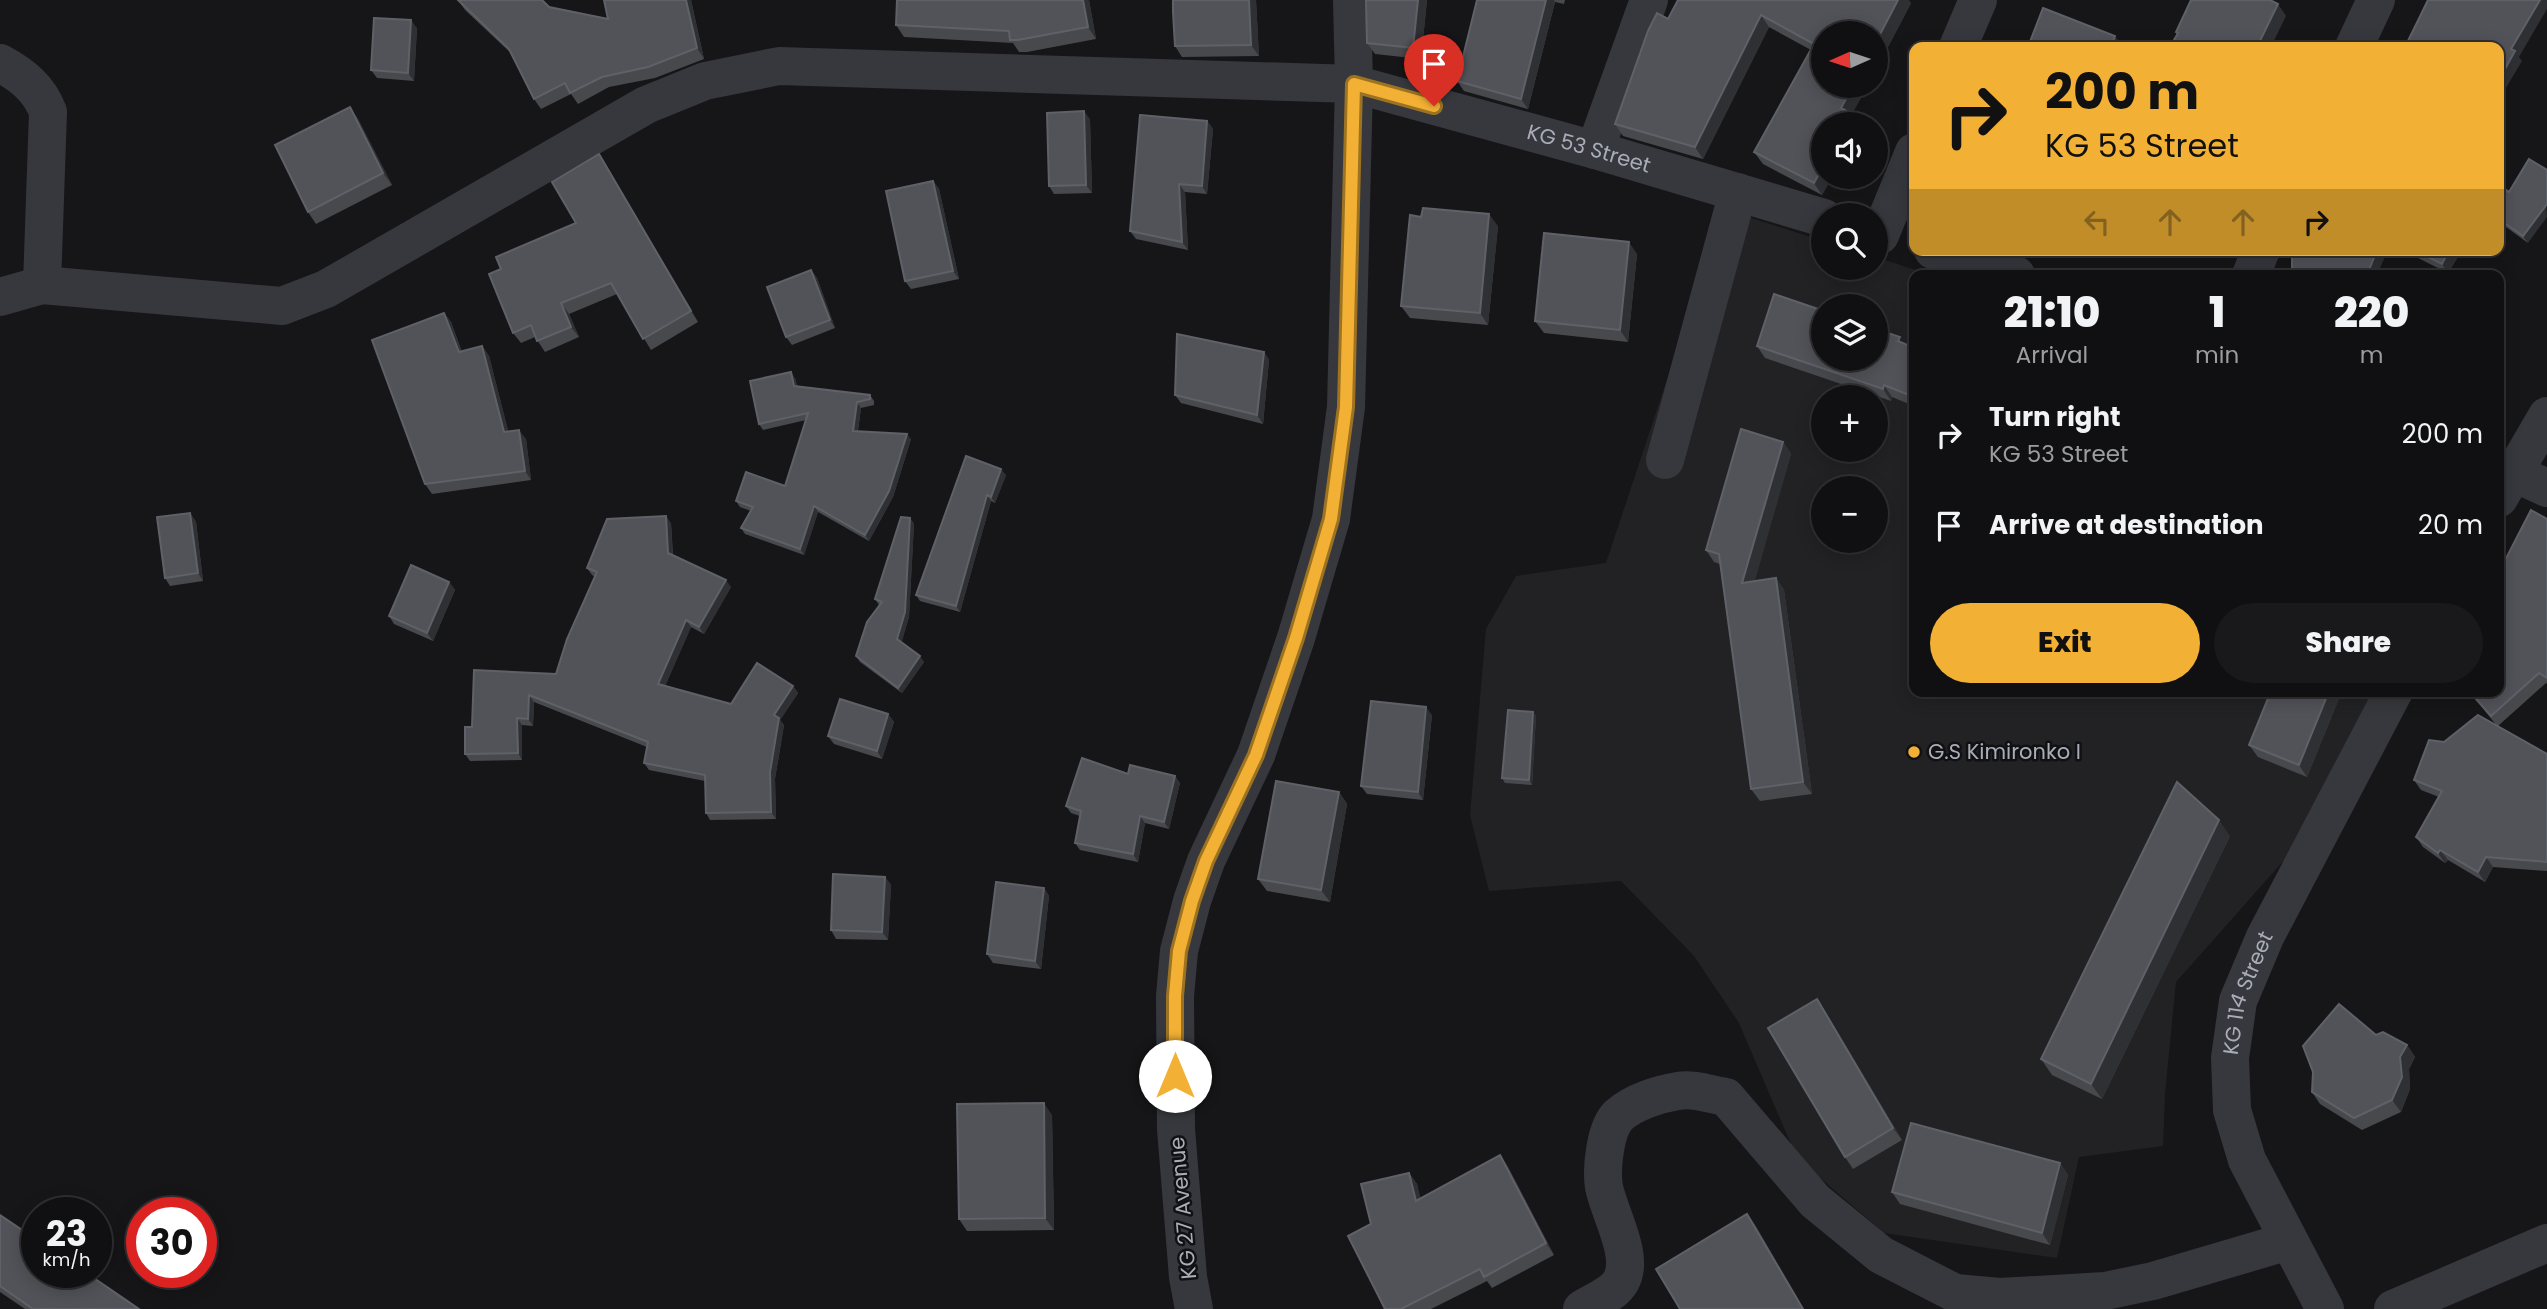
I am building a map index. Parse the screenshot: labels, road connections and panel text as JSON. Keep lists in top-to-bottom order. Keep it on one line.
{"streets":{"street":["KG 53 Street","KG 114 Street","KG 27 Avenue"]},"crossings":[["KG 53 Street","KG 27 Avenue"]],"places":["G.S Kimironko I"],"north":"left","page":{"map_buttons":["+","−"],"turn":["200 m","KG 53 Street"],"eta":["21:10","Arrival","1","min","220","m"],"list":[{"name":"Turn right","note":"KG 53 Street","value":"200 m"},{"name":"Arrive at destination","value":"20 m"}],"buttons":["Exit","Share"],"speed":"23 km/h","limit":"30"}}
